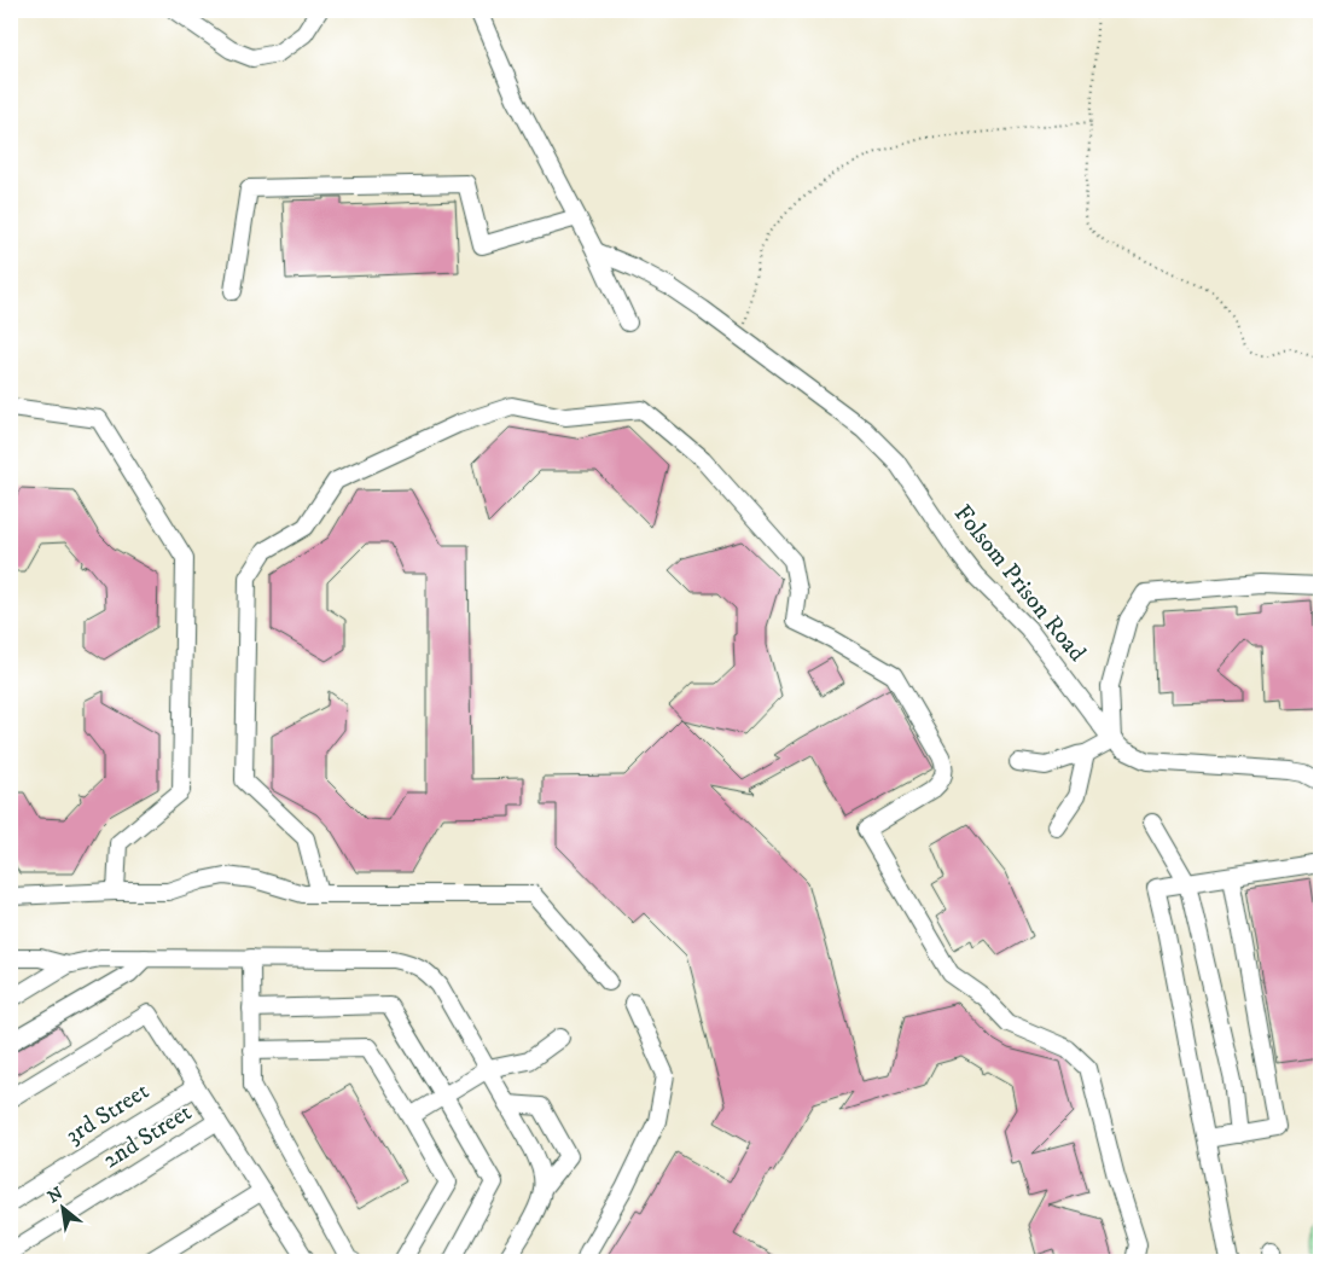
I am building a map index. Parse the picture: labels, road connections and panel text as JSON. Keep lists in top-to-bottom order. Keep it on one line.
{"streets":{"street":["Folsom Prison Road","3rd Street","2nd Street"]},"north":"top left"}
